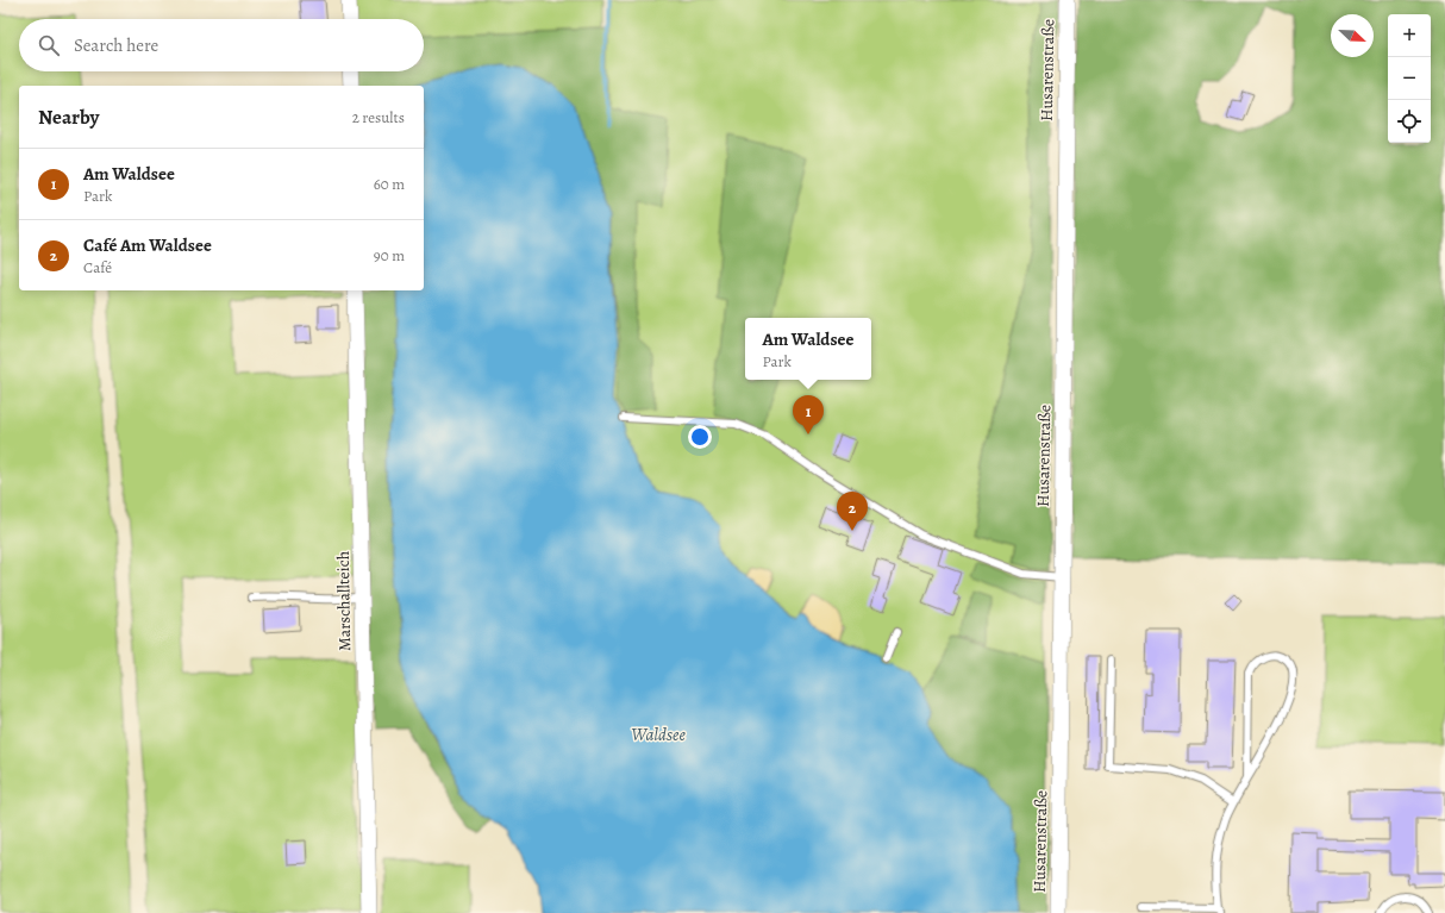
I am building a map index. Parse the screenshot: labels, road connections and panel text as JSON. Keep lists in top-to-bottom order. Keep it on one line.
{"streets":{"street":["Husarenstraße","Marschallteich"]},"water":["Waldsee"],"north":"bottom right","page":{"map_buttons":["+","−"],"search":"Search here","heading":["Nearby","2 results"],"list":[{"mark":"1","name":"Am Waldsee","note":"Park","value":"60 m"},{"mark":"2","name":"Café Am Waldsee","note":"Café","value":"90 m"}],"popup":["Am Waldsee","Park"],"pins":["1","2"]}}
